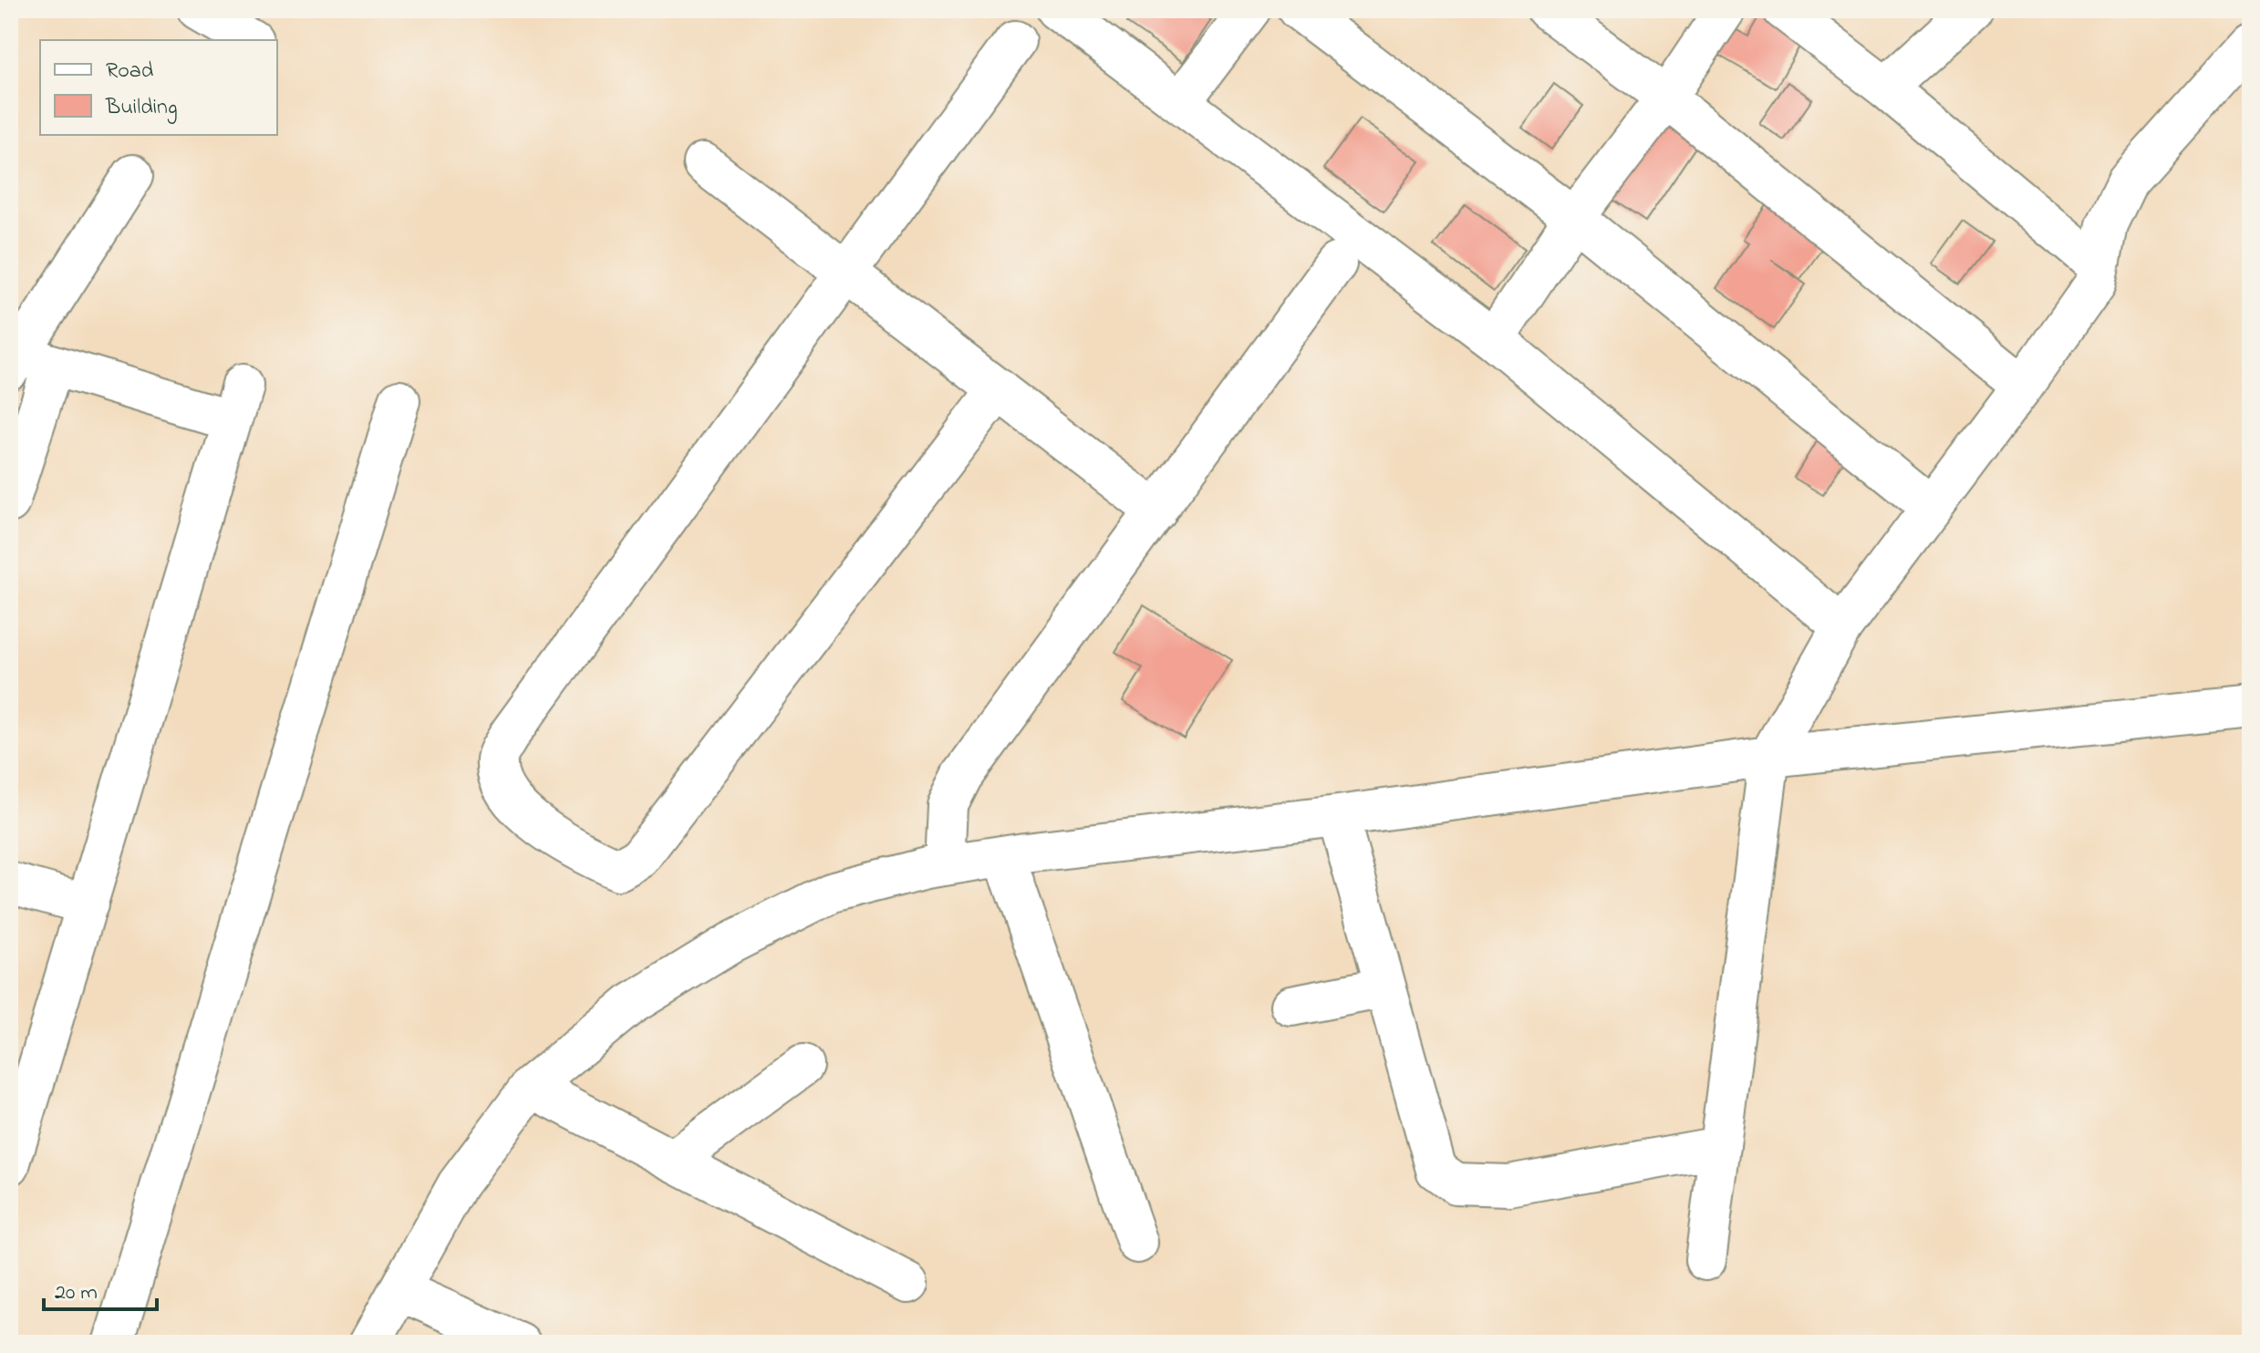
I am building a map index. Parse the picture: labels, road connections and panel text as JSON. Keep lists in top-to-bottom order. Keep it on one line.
{"legend":["Road","Building"],"scale_bar":"20 m"}
